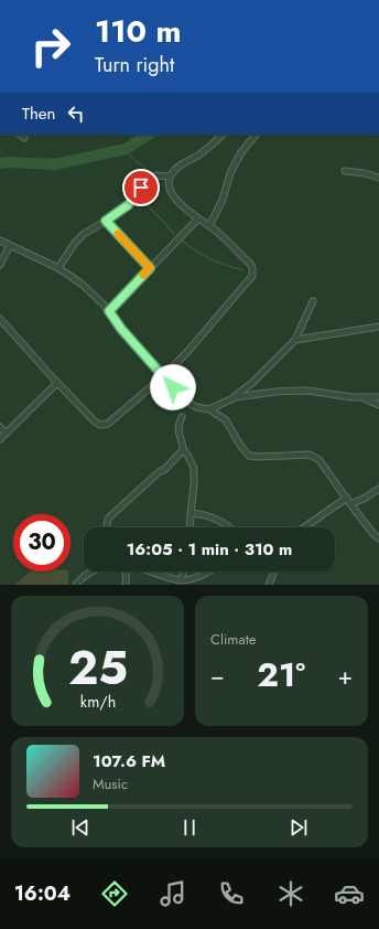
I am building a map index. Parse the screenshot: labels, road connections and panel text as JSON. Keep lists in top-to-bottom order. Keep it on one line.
{"page":{"turn":["110 m","Turn right"],"then":"Then","limit":"30","trip":"16:05 · 1 min · 310 m","tile":"Climate","heat":["−","21°","+"],"song":["107.6 FM","Music"],"tabs":"16:04","gauge":["25","km/h"]}}
